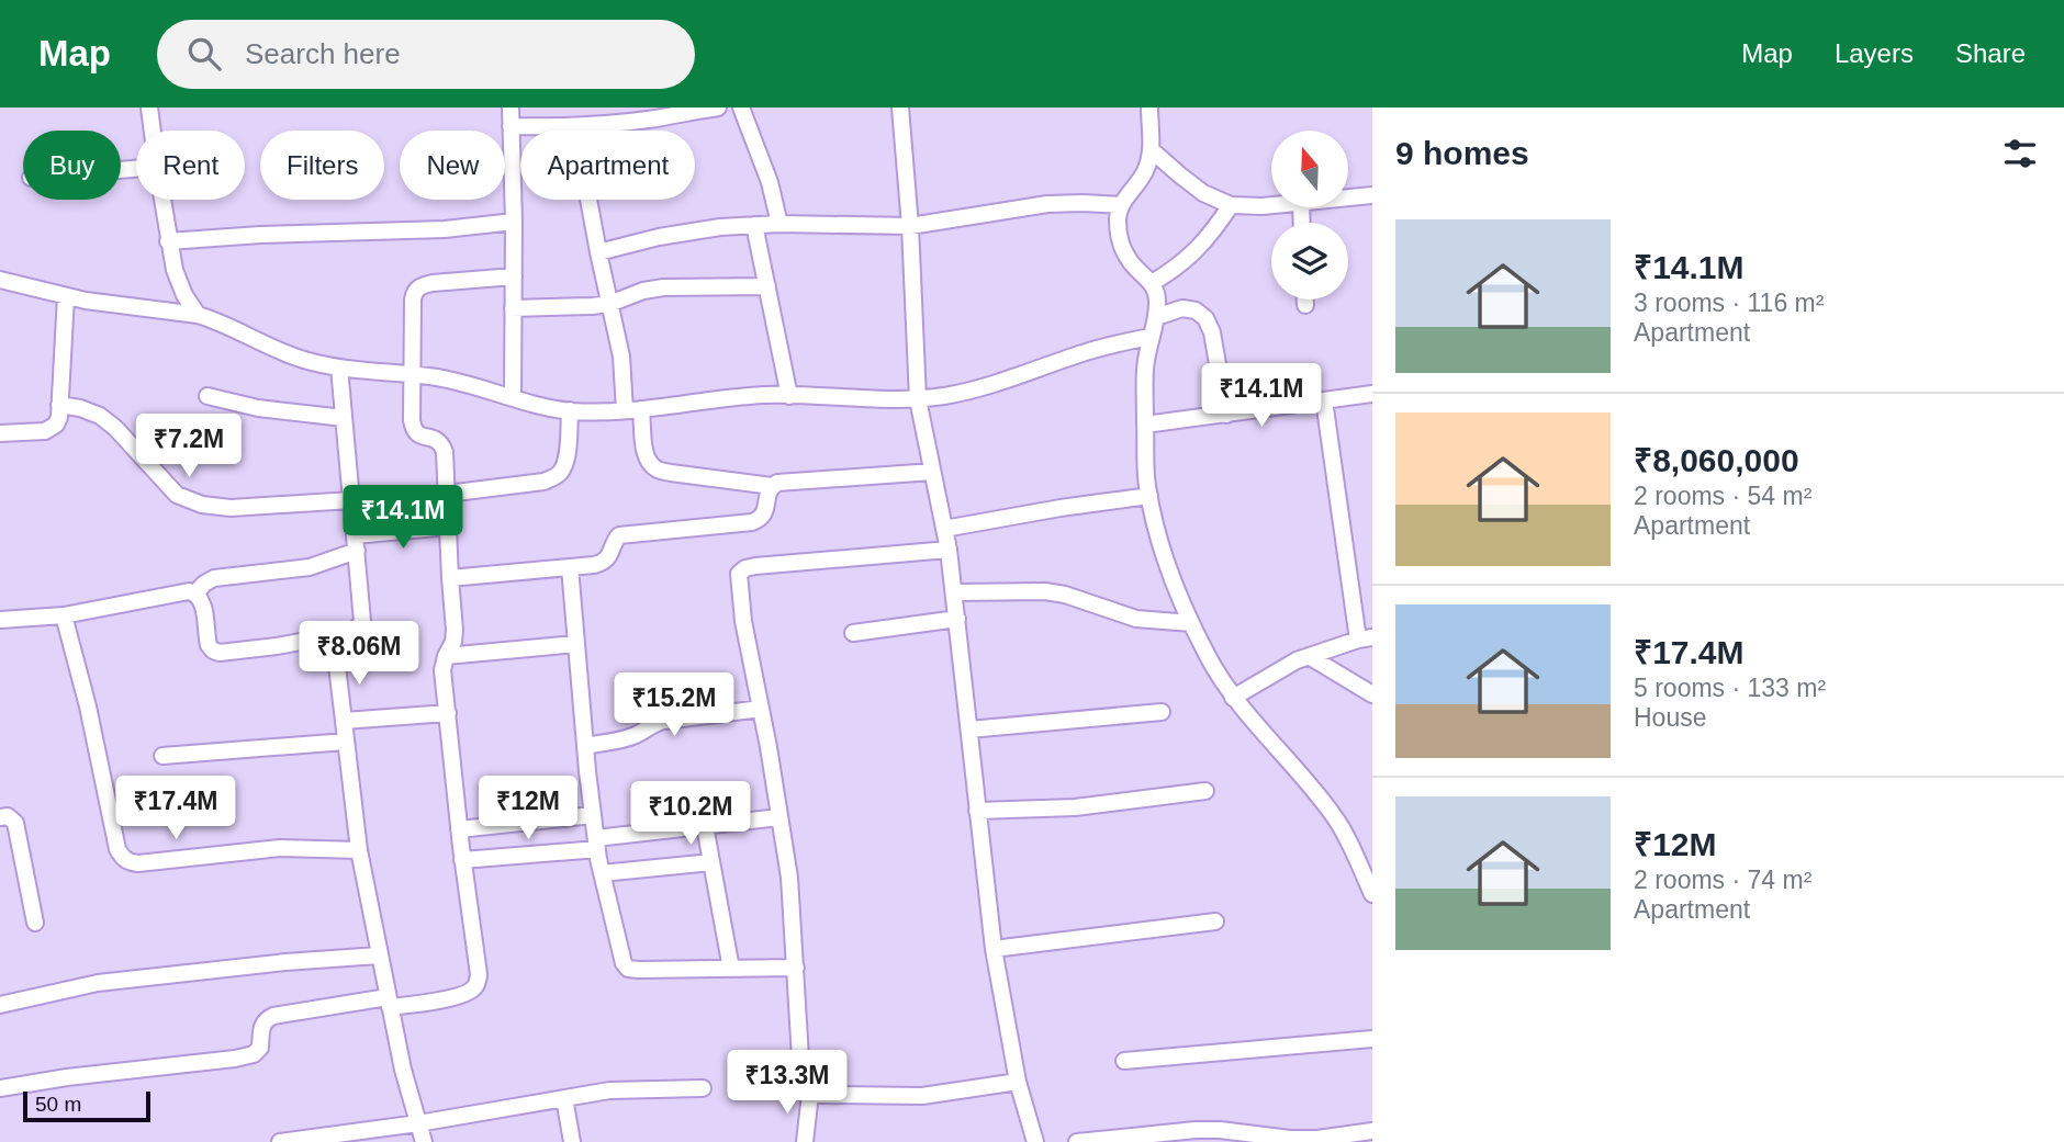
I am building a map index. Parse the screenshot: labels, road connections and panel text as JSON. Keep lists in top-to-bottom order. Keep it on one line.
{"scale_bar":"50 m","north":"top","page":{"header":"Map","search":"Search here","nav":["Map","Layers","Share"],"heading":"9 homes","chip":["Buy","Rent","Filters","New","Apartment"],"list":[{"name":"₹14.1M","note":"3 rooms · 116 m² · Apartment"},{"name":"₹8,060,000","note":"2 rooms · 54 m² · Apartment"},{"name":"₹17.4M","note":"5 rooms · 133 m² · House"},{"name":"₹12M","note":"2 rooms · 74 m² · Apartment"}],"price":["₹14.1M","₹7.2M","₹14.1M","₹8.06M","₹15.2M","₹17.4M","₹12M","₹10.2M","₹13.3M"],"scale":"50 m"}}
